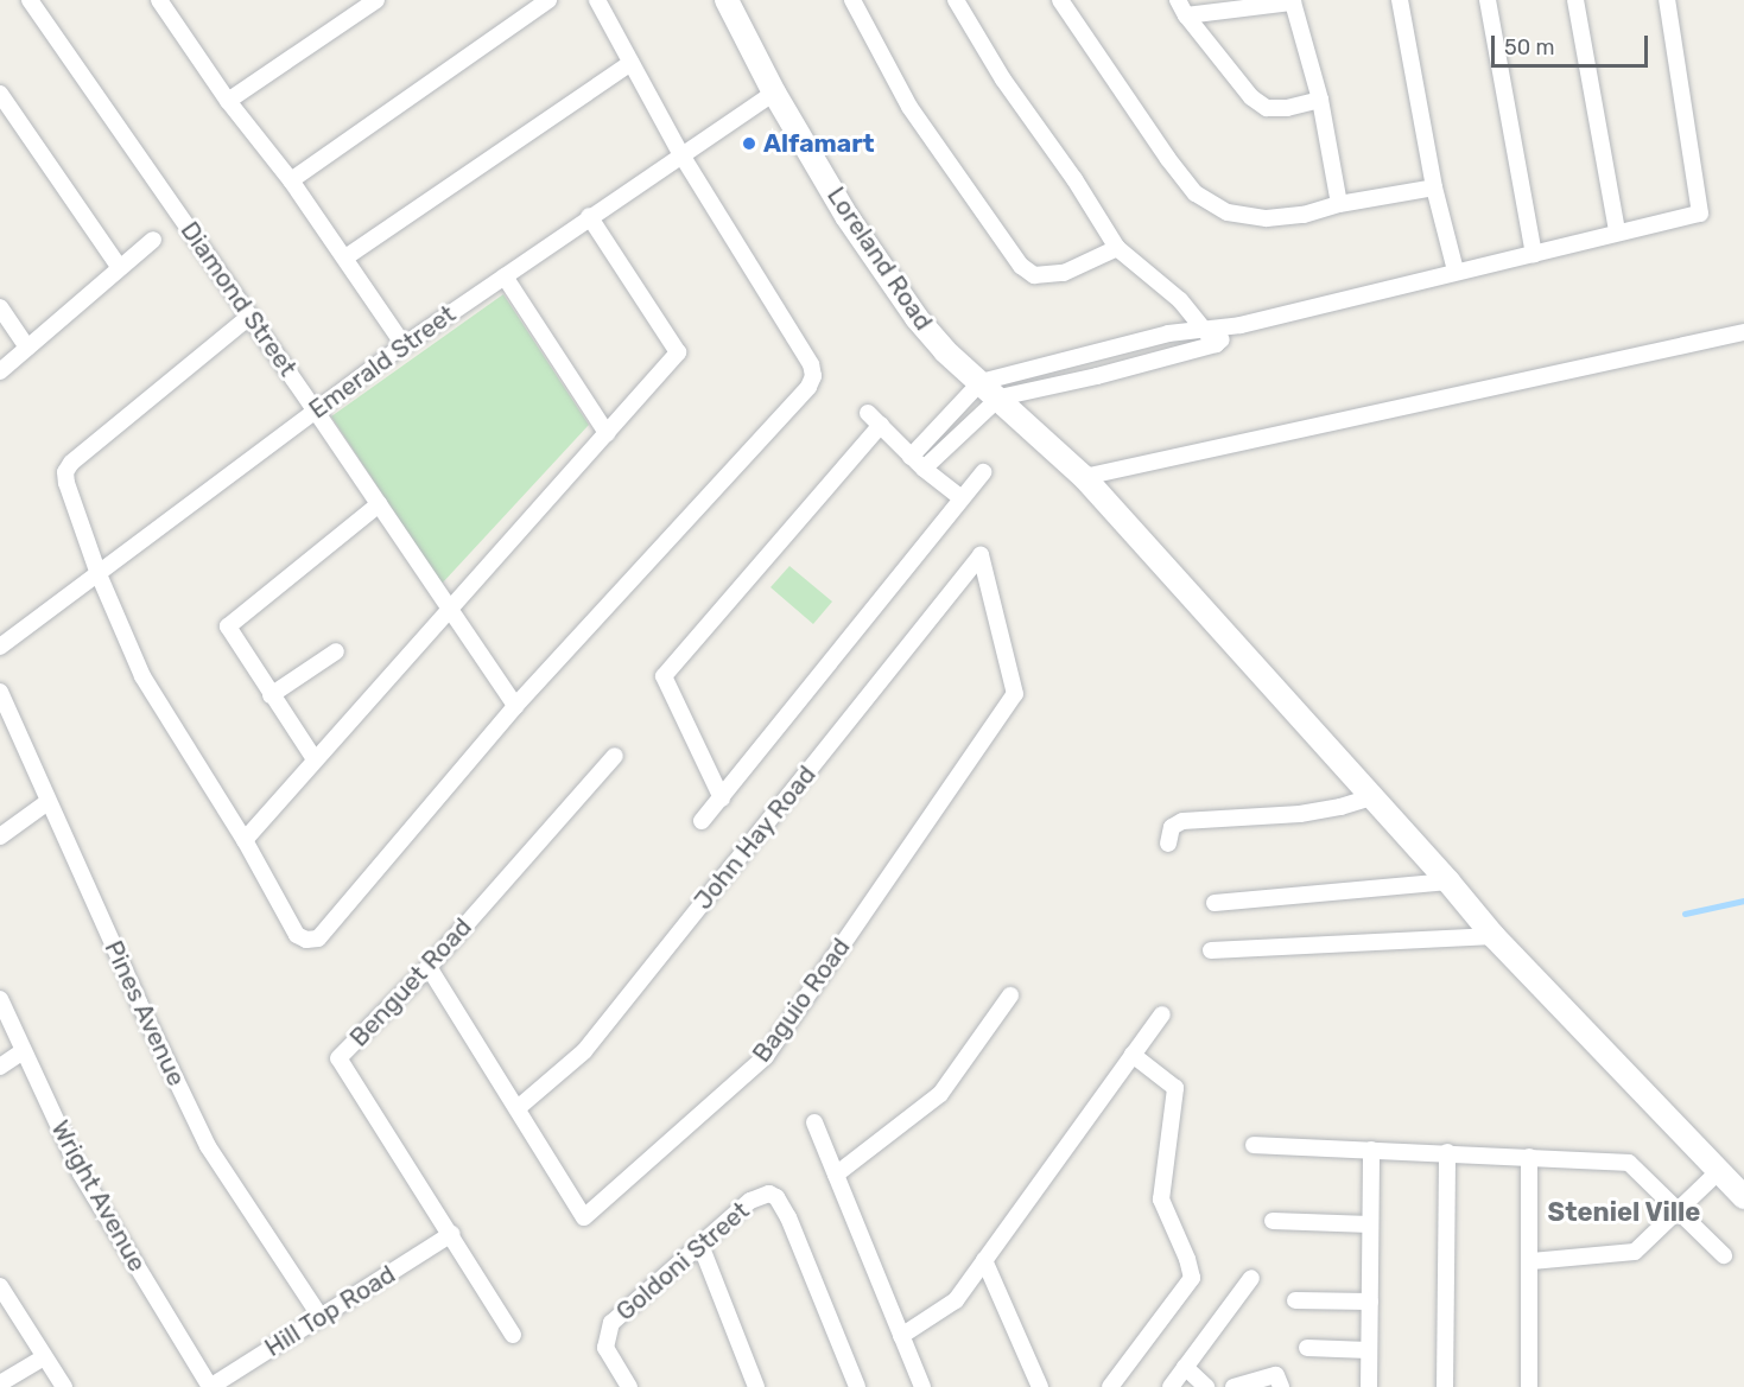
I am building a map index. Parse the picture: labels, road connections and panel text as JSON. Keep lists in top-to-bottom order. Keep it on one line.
{"streets":{"street":["Loreland Road","Diamond Street","Emerald Street","John Hay Road","Benguet Road","Baguio Road","Pines Avenue","Wright Avenue","Goldoni Street","Hill Top Road"]},"crossings":[["Loreland Road","Emerald Street"],["Diamond Street","Emerald Street"],["John Hay Road","Baguio Road"],["Benguet Road","Baguio Road"],["Benguet Road","Hill Top Road"],["Pines Avenue","Hill Top Road"],["Wright Avenue","Hill Top Road"]],"districts":["Steniel Ville"],"places":["Alfamart"],"scale_bar":"50 m"}
